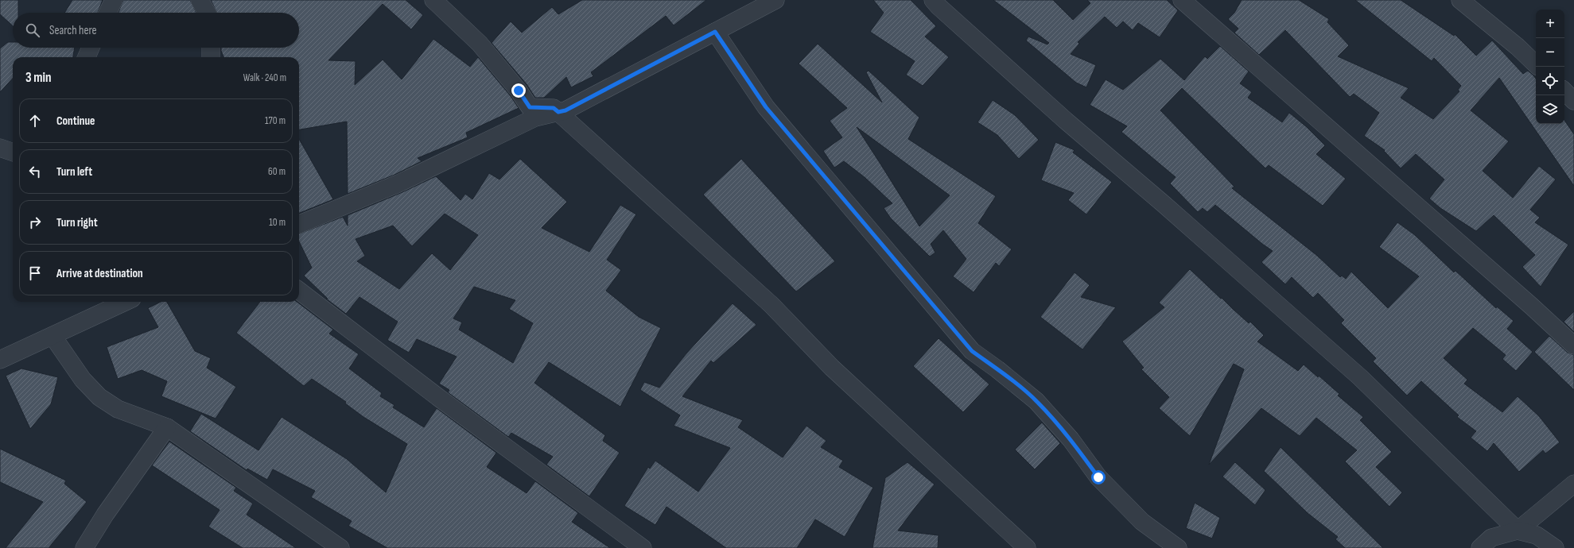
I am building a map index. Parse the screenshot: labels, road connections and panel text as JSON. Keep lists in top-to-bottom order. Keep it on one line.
{"page":{"map_buttons":["+","−"],"search":"Search here","heading":["3 min","Walk · 240 m"],"list":[["Continue","170 m"],["Turn left","60 m"],["Turn right","10 m"],"Arrive at destination"]}}
